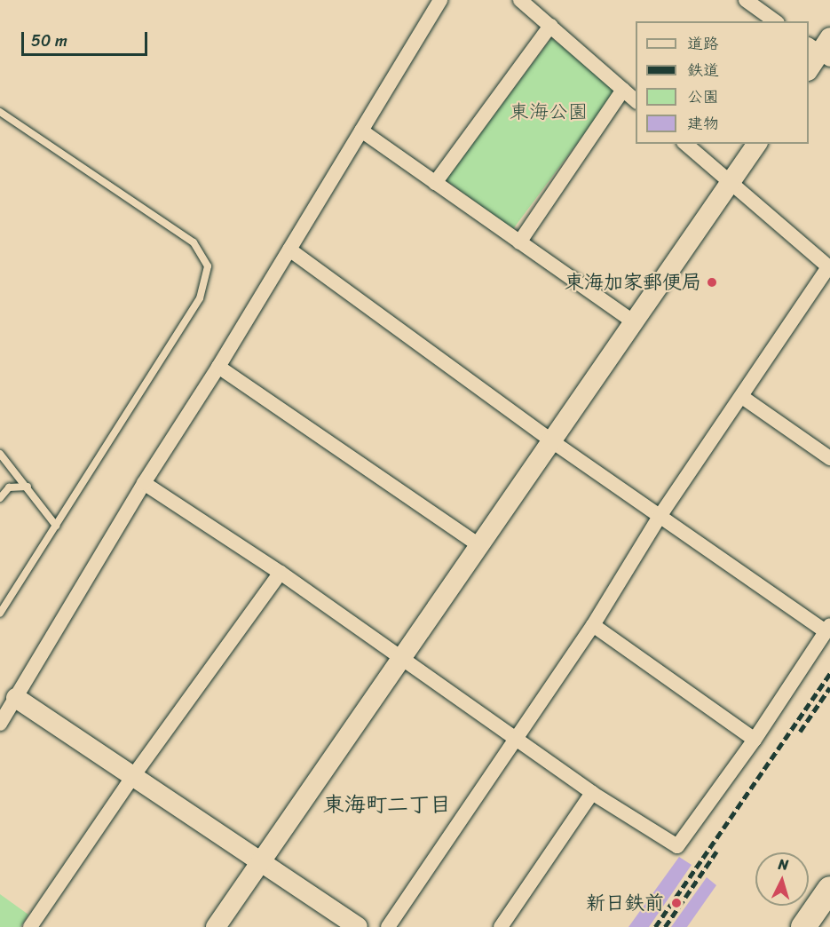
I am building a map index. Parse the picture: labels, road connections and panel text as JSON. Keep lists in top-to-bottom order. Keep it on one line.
{"districts":["東海町二丁目"],"parks":["東海公園"],"places":["東海加家郵便局","新日鉄前"],"legend":["道路","鉄道","公園","建物"],"scale_bar":"50 m","north":"top"}
